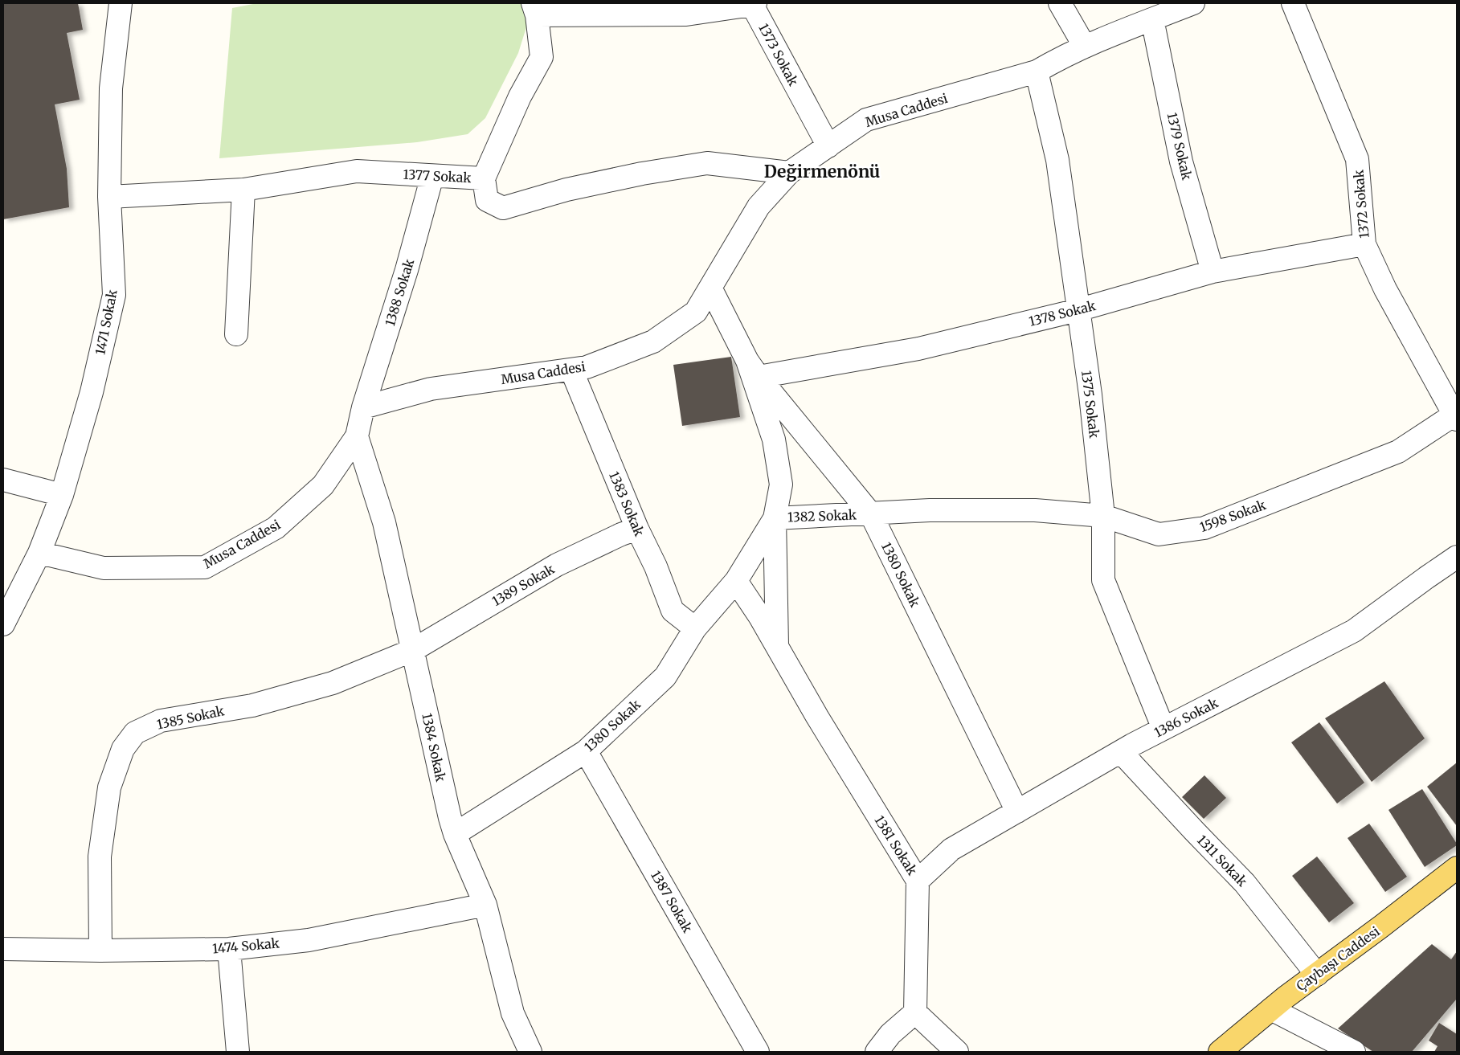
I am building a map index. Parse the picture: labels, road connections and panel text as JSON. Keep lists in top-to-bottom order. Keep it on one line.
{"streets":{"main road":["Çaybaşı Caddesi"],"street":["1373 Sokak","Musa Caddesi","1379 Sokak","1377 Sokak","1372 Sokak","1388 Sokak","1378 Sokak","1471 Sokak","1375 Sokak","1383 Sokak","1382 Sokak","1598 Sokak","1380 Sokak","1389 Sokak","1385 Sokak","1386 Sokak","1384 Sokak","1381 Sokak","1311 Sokak","1387 Sokak","1474 Sokak"]},"crossings":[["1373 Sokak","Musa Caddesi"],["Musa Caddesi","1379 Sokak"],["Musa Caddesi","1377 Sokak"],["Musa Caddesi","1388 Sokak"],["Musa Caddesi","1471 Sokak"],["Musa Caddesi","1375 Sokak"],["Musa Caddesi","1383 Sokak"],["Musa Caddesi","1380 Sokak"],["Musa Caddesi","1384 Sokak"],["1379 Sokak","1378 Sokak"],["1377 Sokak","1388 Sokak"],["1377 Sokak","1471 Sokak"],["1372 Sokak","1378 Sokak"],["1372 Sokak","1598 Sokak"],["1378 Sokak","1375 Sokak"],["1378 Sokak","1380 Sokak"],["1375 Sokak","1598 Sokak"],["1375 Sokak","1386 Sokak"],["1383 Sokak","1380 Sokak"],["1383 Sokak","1389 Sokak"],["1382 Sokak","1598 Sokak"],["1382 Sokak","1380 Sokak"],["1382 Sokak","1381 Sokak"],["1598 Sokak","1380 Sokak"],["1380 Sokak","1386 Sokak"],["1380 Sokak","1384 Sokak"],["1380 Sokak","1381 Sokak"],["1380 Sokak","1387 Sokak"],["1389 Sokak","1385 Sokak"],["1389 Sokak","1384 Sokak"],["1385 Sokak","1384 Sokak"],["1385 Sokak","1474 Sokak"],["1386 Sokak","1381 Sokak"],["1386 Sokak","1311 Sokak"],["1384 Sokak","1474 Sokak"],["1311 Sokak","Çaybaşı Caddesi"]],"districts":["Değirmenönü"]}
